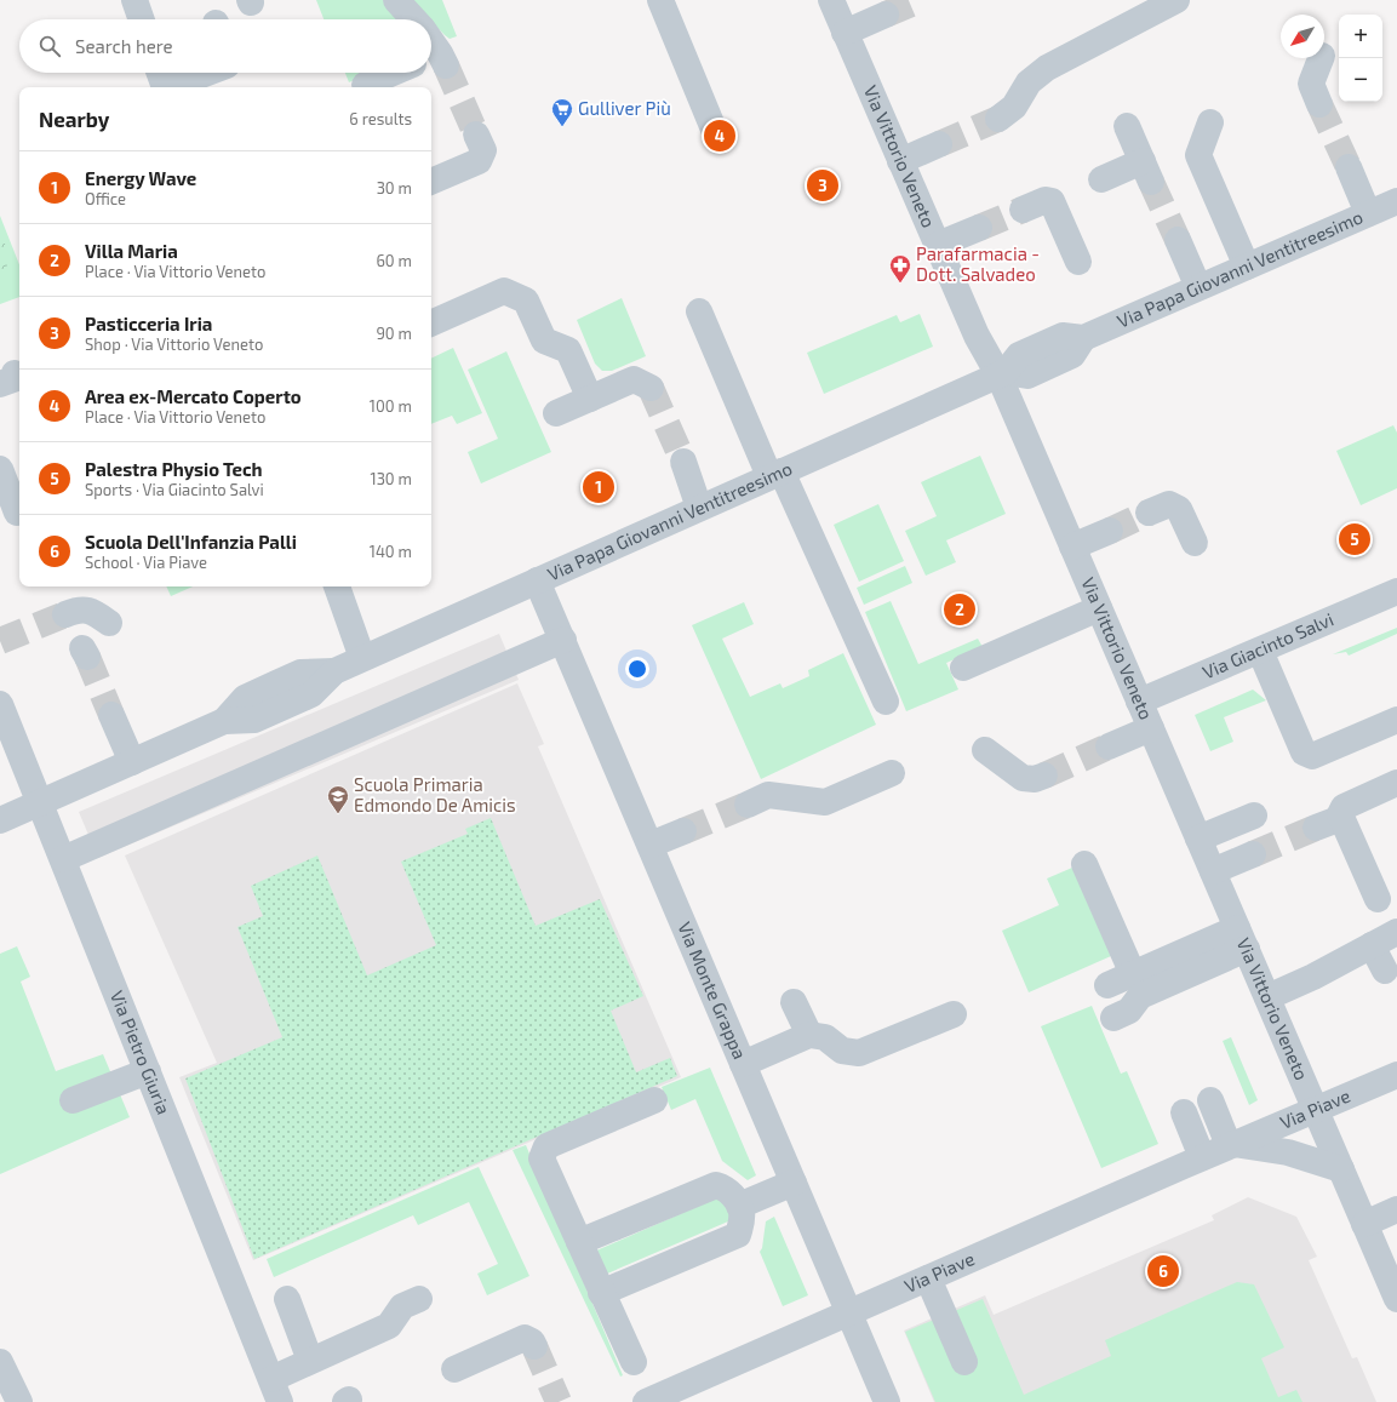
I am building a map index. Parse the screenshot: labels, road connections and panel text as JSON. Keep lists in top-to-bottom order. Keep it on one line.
{"streets":{"street":["Via Vittorio Veneto","Via Papa Giovanni Ventitreesimo","Via Giacinto Salvi","Via Monte Grappa","Via Pietro Giuria","Via Piave"]},"crossings":[["Via Vittorio Veneto","Via Papa Giovanni Ventitreesimo"],["Via Vittorio Veneto","Via Giacinto Salvi"],["Via Vittorio Veneto","Via Piave"],["Via Papa Giovanni Ventitreesimo","Via Monte Grappa"],["Via Papa Giovanni Ventitreesimo","Via Pietro Giuria"],["Via Monte Grappa","Via Piave"]],"places":{"supermarket":["Gulliver Più"],"pharmacy":["Parafarmacia - Dott. Salvadeo"],"school or university":["Scuola Primaria Edmondo De Amicis"]},"north":"bottom left","page":{"map_buttons":["+","−"],"search":"Search here","heading":["Nearby","6 results"],"pins":["4","3","1","5","2","6"],"list":[{"mark":"1","name":"Energy Wave","note":"Office","value":"30 m"},{"mark":"2","name":"Villa Maria","note":"Place · Via Vittorio Veneto","value":"60 m"},{"mark":"3","name":"Pasticceria Iria","note":"Shop · Via Vittorio Veneto","value":"90 m"},{"mark":"4","name":"Area ex-Mercato Coperto","note":"Place · Via Vittorio Veneto","value":"100 m"},{"mark":"5","name":"Palestra Physio Tech","note":"Sports · Via Giacinto Salvi","value":"130 m"},{"mark":"6","name":"Scuola Dell'Infanzia Palli","note":"School · Via Piave","value":"140 m"}]}}
